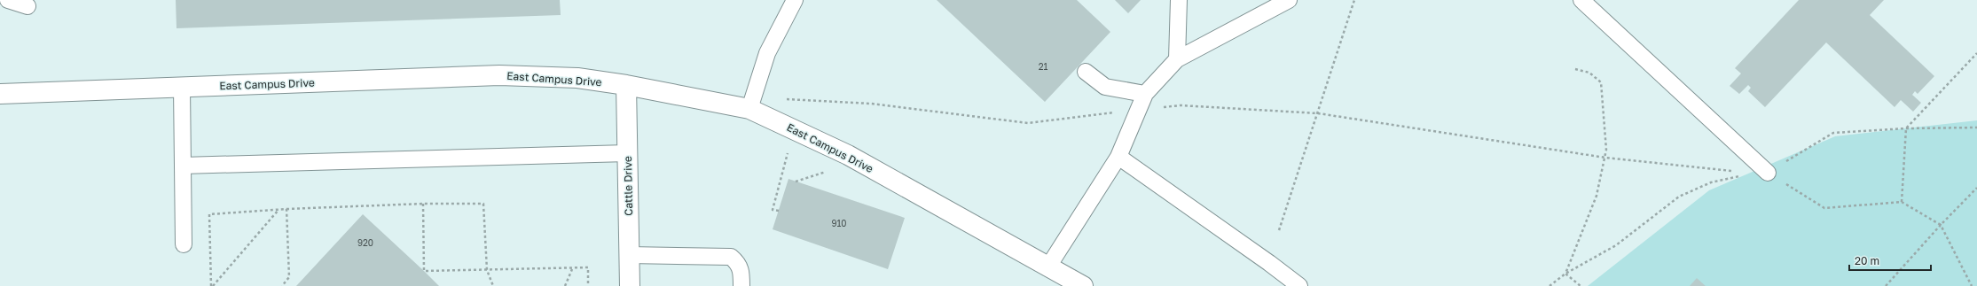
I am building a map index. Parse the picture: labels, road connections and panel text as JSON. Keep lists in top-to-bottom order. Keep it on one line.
{"streets":{"street":["East Campus Drive","Cattle Drive"]},"crossings":[["East Campus Drive","Cattle Drive"]],"house_numbers":["21","910","920"],"scale_bar":"20 m"}
